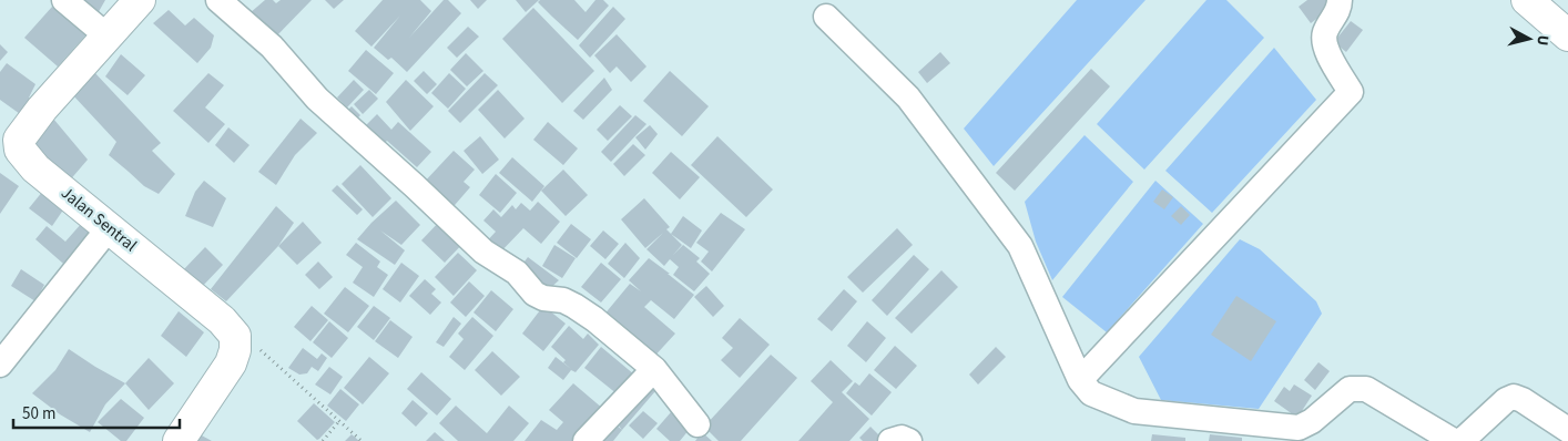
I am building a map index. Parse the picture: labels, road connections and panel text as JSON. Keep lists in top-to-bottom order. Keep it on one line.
{"streets":{"street":["Jalan Sentral"]},"scale_bar":"50 m","north":"right"}
